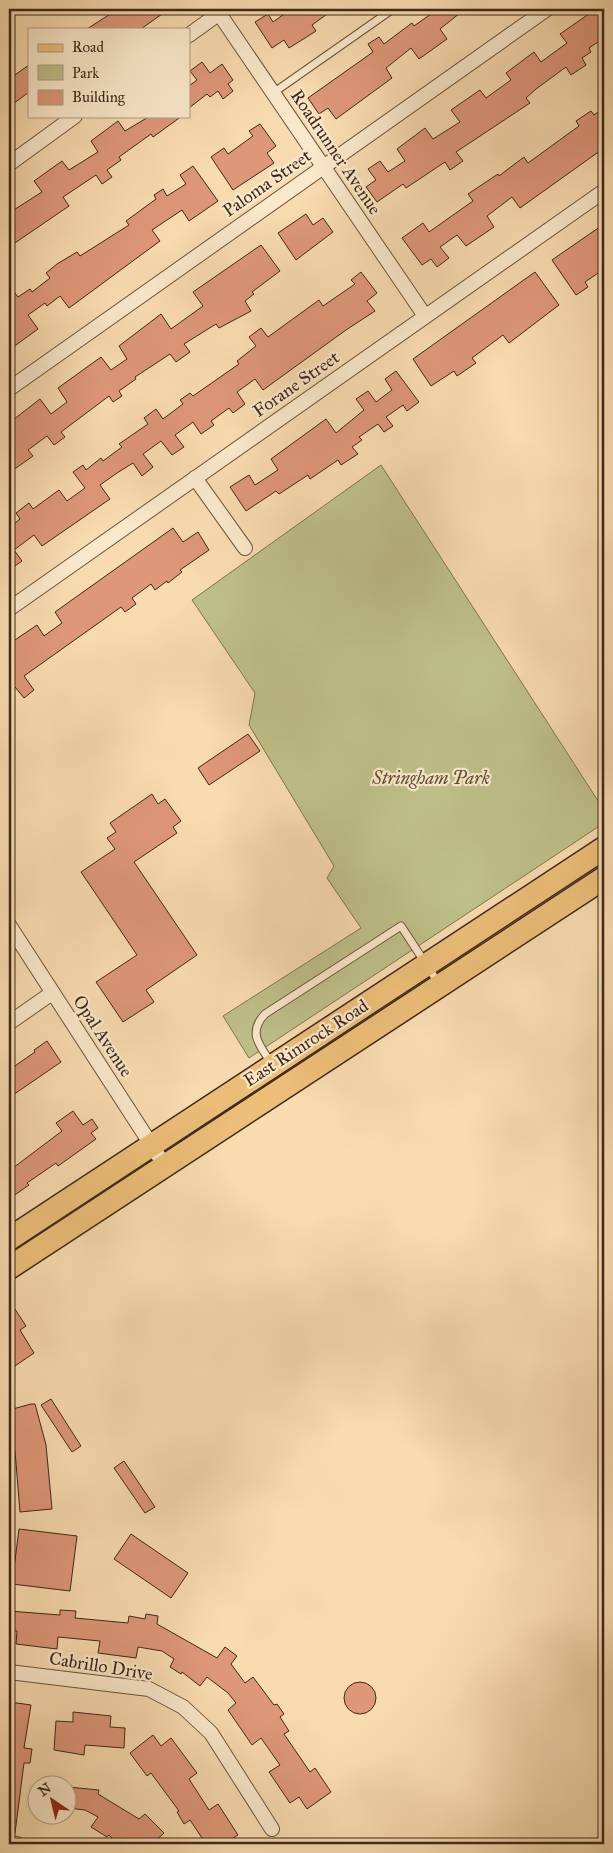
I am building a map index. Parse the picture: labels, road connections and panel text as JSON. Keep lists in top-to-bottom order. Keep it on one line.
{"streets":{"main road":["East Rimrock Road"],"street":["Roadrunner Avenue","Paloma Street","Forane Street","Opal Avenue","Cabrillo Drive"]},"crossings":[["Roadrunner Avenue","Paloma Street"],["Roadrunner Avenue","Forane Street"],["Opal Avenue","East Rimrock Road"]],"parks":["Stringham Park"],"legend":["Road","Park","Building"],"north":"top left"}
